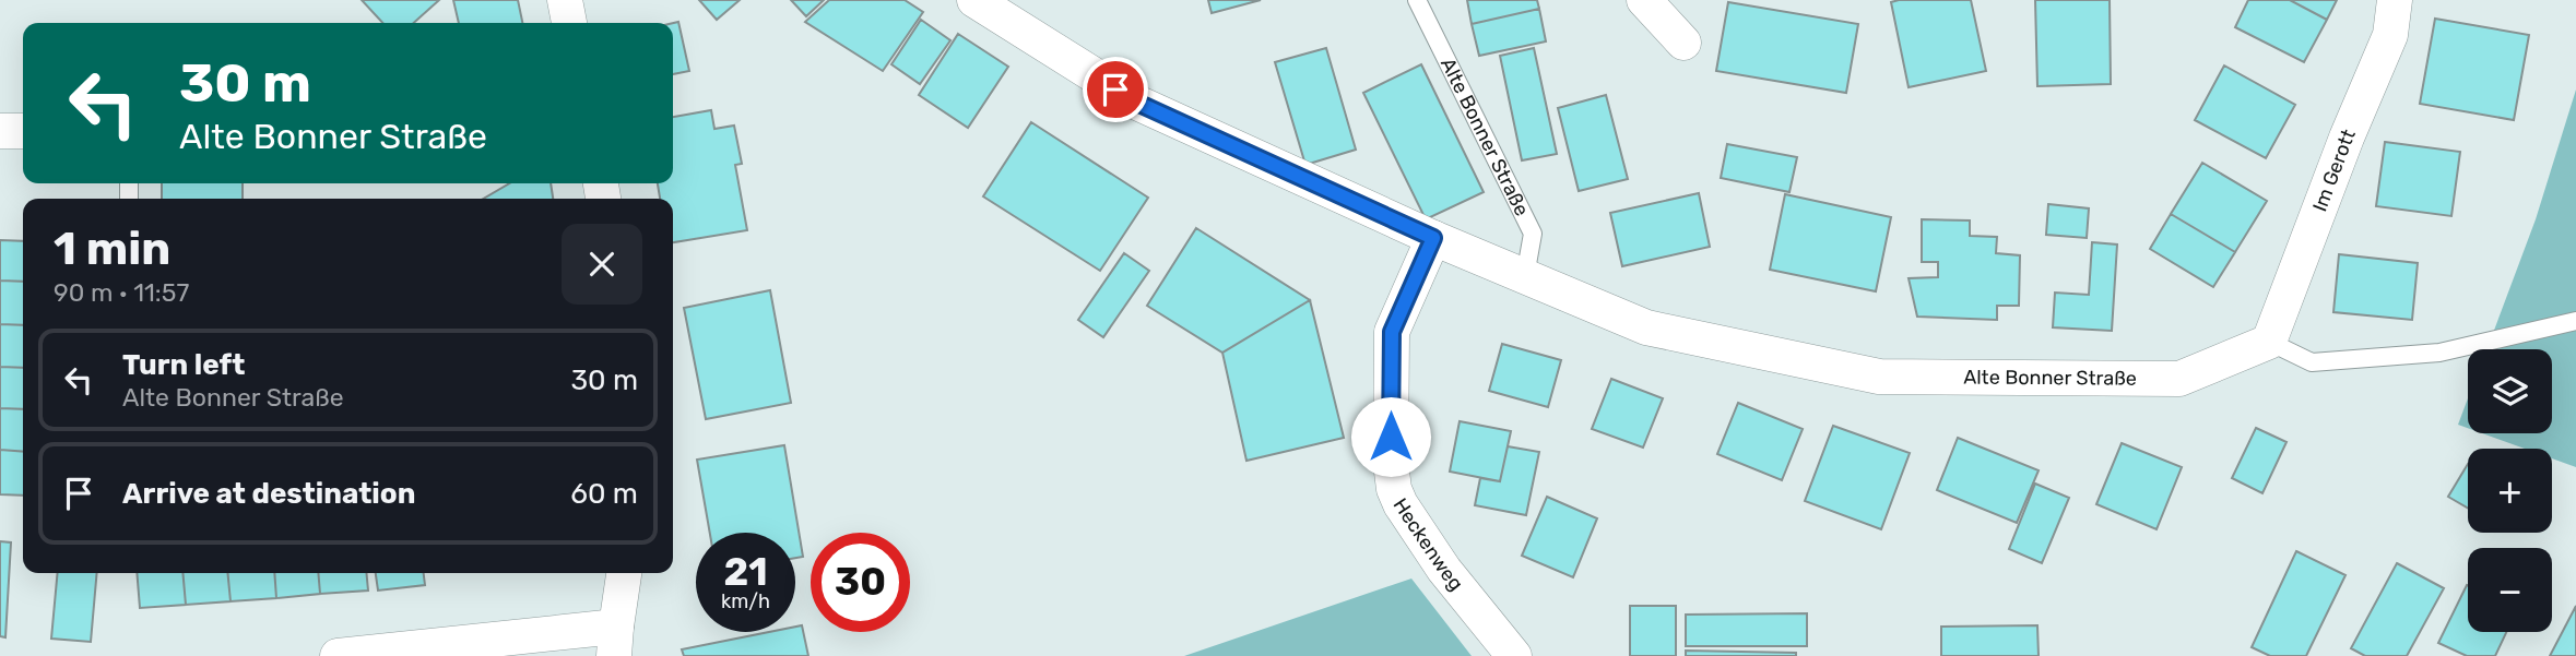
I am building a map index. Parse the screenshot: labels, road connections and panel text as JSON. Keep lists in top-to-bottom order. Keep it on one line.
{"streets":{"street":["Alte Bonner Straße","Im Gerott","Heckenweg"]},"crossings":[["Alte Bonner Straße","Im Gerott"],["Alte Bonner Straße","Heckenweg"]],"page":{"turn":["30 m","Alte Bonner Straße"],"heading":["1 min","90 m · 11:57"],"list":[{"name":"Turn left","note":"Alte Bonner Straße","value":"30 m"},{"name":"Arrive at destination","value":"60 m"}],"map_buttons":["+","−"],"speed":"21 km/h","limit":"30"}}
